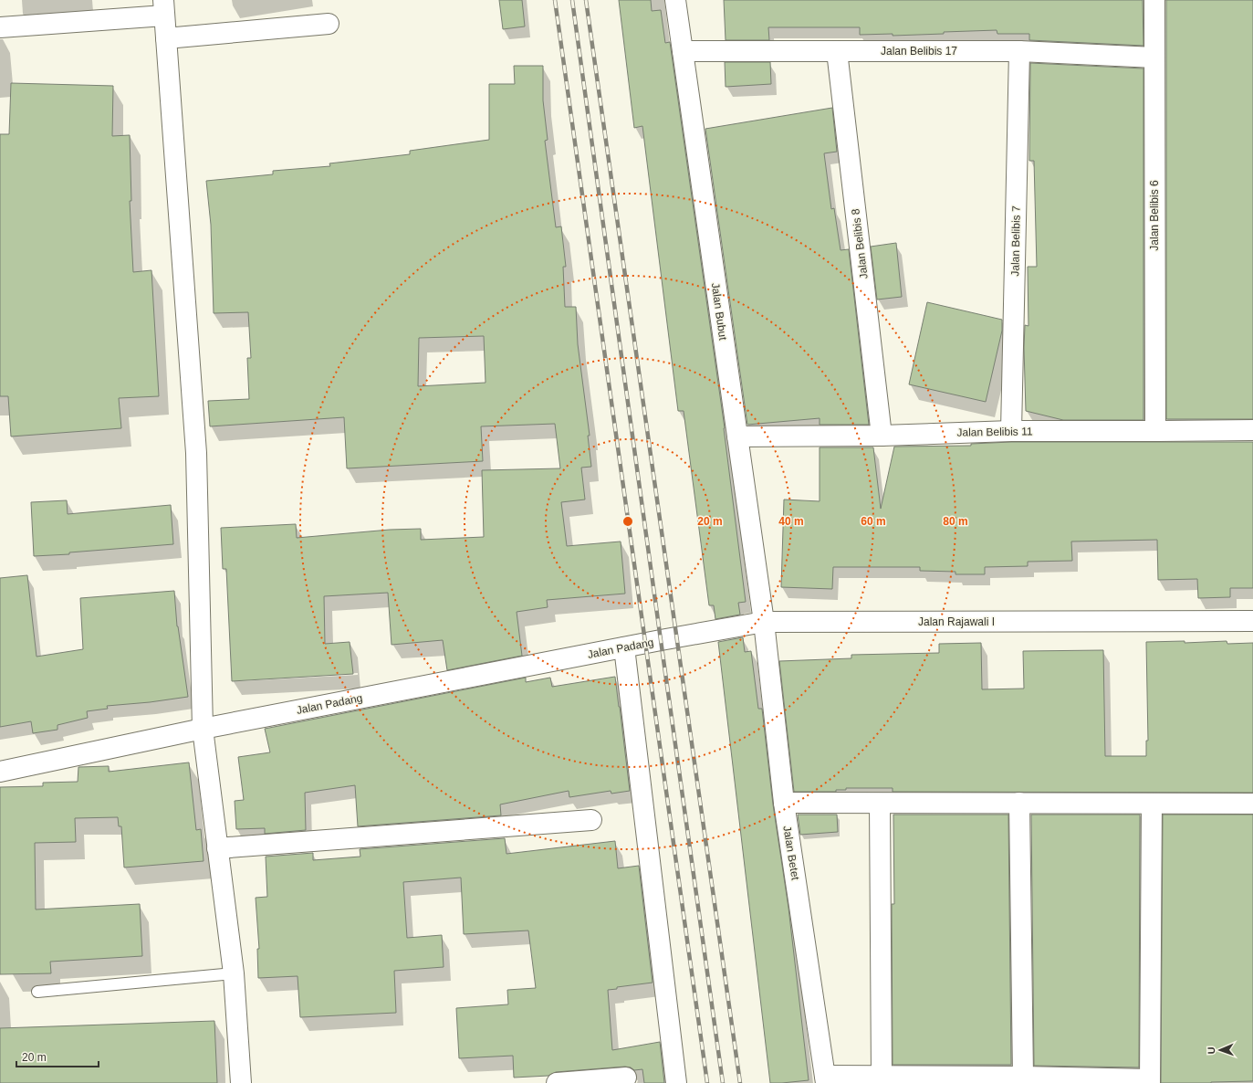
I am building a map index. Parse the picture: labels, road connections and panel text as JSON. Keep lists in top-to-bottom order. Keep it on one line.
{"streets":{"street":["Jalan Belibis 17","Jalan Belibis 6","Jalan Belibis 7","Jalan Belibis 8","Jalan Bubut","Jalan Belibis 11","Jalan Rajawali I","Jalan Padang","Jalan Betet"]},"crossings":[["Jalan Belibis 17","Jalan Belibis 6"],["Jalan Belibis 17","Jalan Belibis 7"],["Jalan Belibis 17","Jalan Belibis 8"],["Jalan Belibis 17","Jalan Bubut"],["Jalan Belibis 6","Jalan Belibis 11"],["Jalan Belibis 7","Jalan Belibis 11"],["Jalan Belibis 8","Jalan Belibis 11"],["Jalan Bubut","Jalan Belibis 11"],["Jalan Bubut","Jalan Rajawali I"],["Jalan Bubut","Jalan Betet"],["Jalan Rajawali I","Jalan Padang"],["Jalan Rajawali I","Jalan Betet"]],"scale_bar":"20 m","north":"left","rings":["20 m","40 m","60 m","80 m"]}
